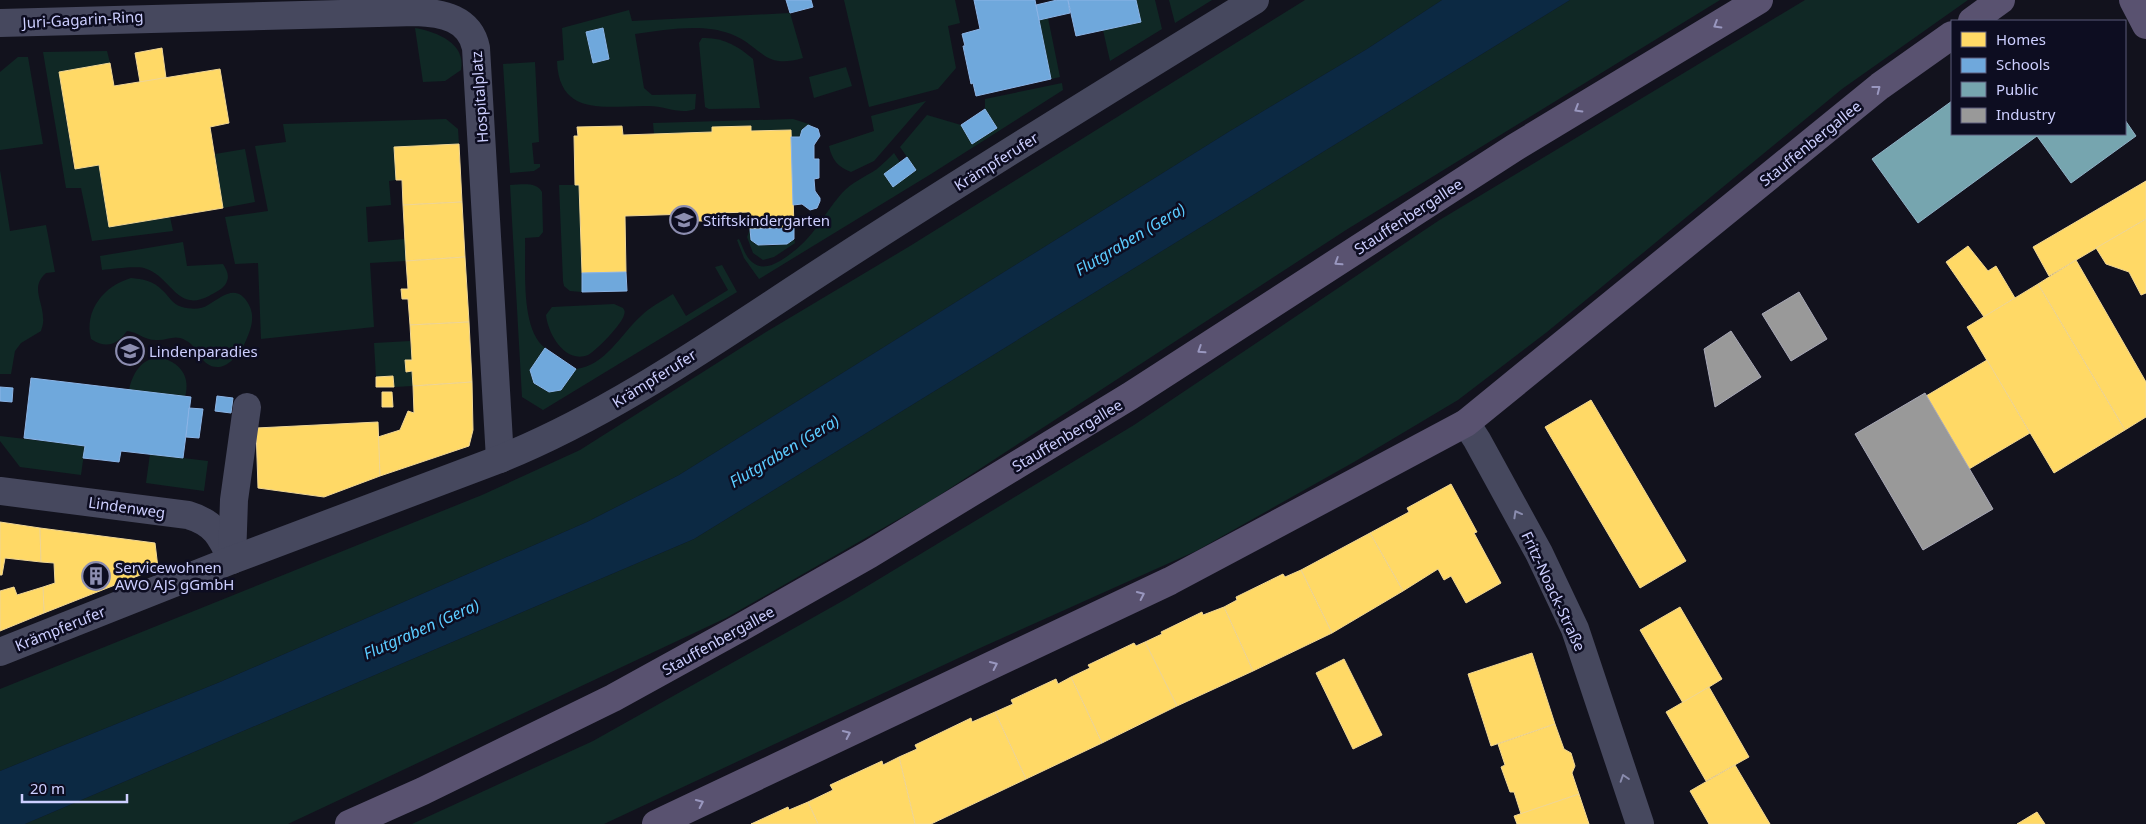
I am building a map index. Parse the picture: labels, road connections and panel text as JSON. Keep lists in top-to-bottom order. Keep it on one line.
{"streets":{"main road":["Stauffenbergallee"],"street":["Juri-Gagarin-Ring","Hospitalplatz","Krämpferufer","Lindenweg","Fritz-Noack-Straße"]},"crossings":[["Juri-Gagarin-Ring","Hospitalplatz"],["Hospitalplatz","Krämpferufer"],["Stauffenbergallee","Fritz-Noack-Straße"],["Krämpferufer","Lindenweg"]],"one_way":["Fritz-Noack-Straße"],"water":["Flutgraben (Gera)"],"places":{"school or university":["Stiftskindergarten","Lindenparadies"],"building":["Servicewohnen AWO AJS gGmbH"]},"legend":["Homes","Schools","Public","Industry"],"scale_bar":"20 m"}
